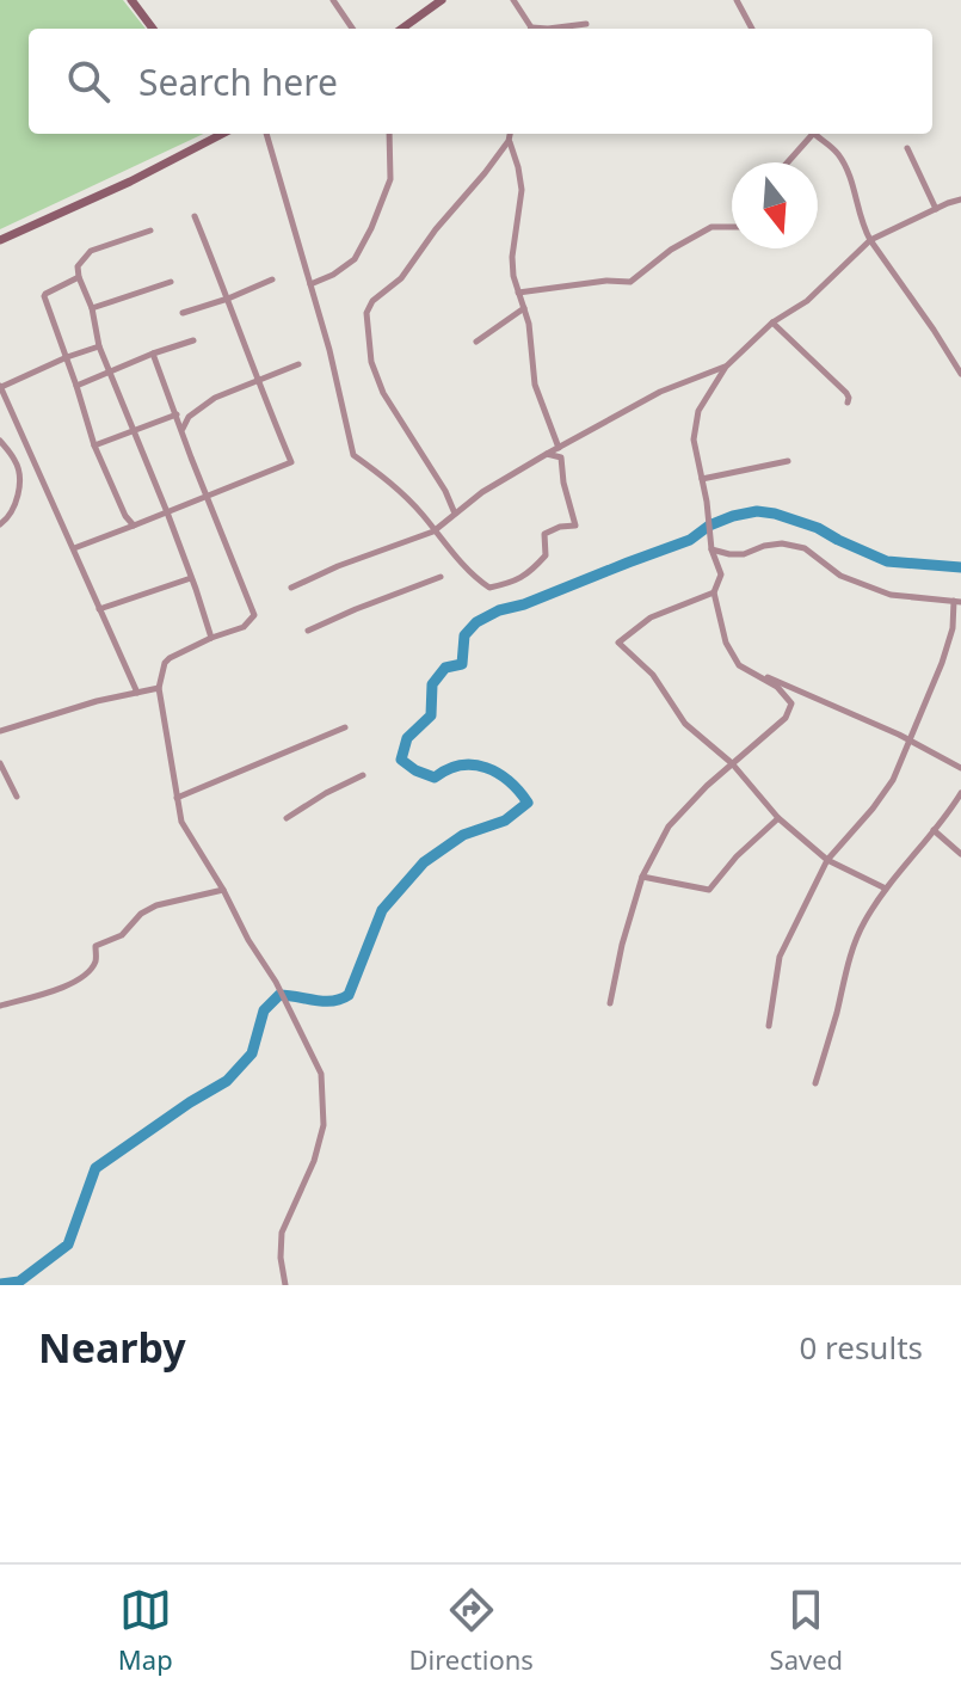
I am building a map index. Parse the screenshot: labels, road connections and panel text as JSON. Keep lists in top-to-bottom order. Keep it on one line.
{"north":"bottom","page":{"search":"Search here","heading":["Nearby","0 results"],"nav":["Map","Directions","Saved"]}}
